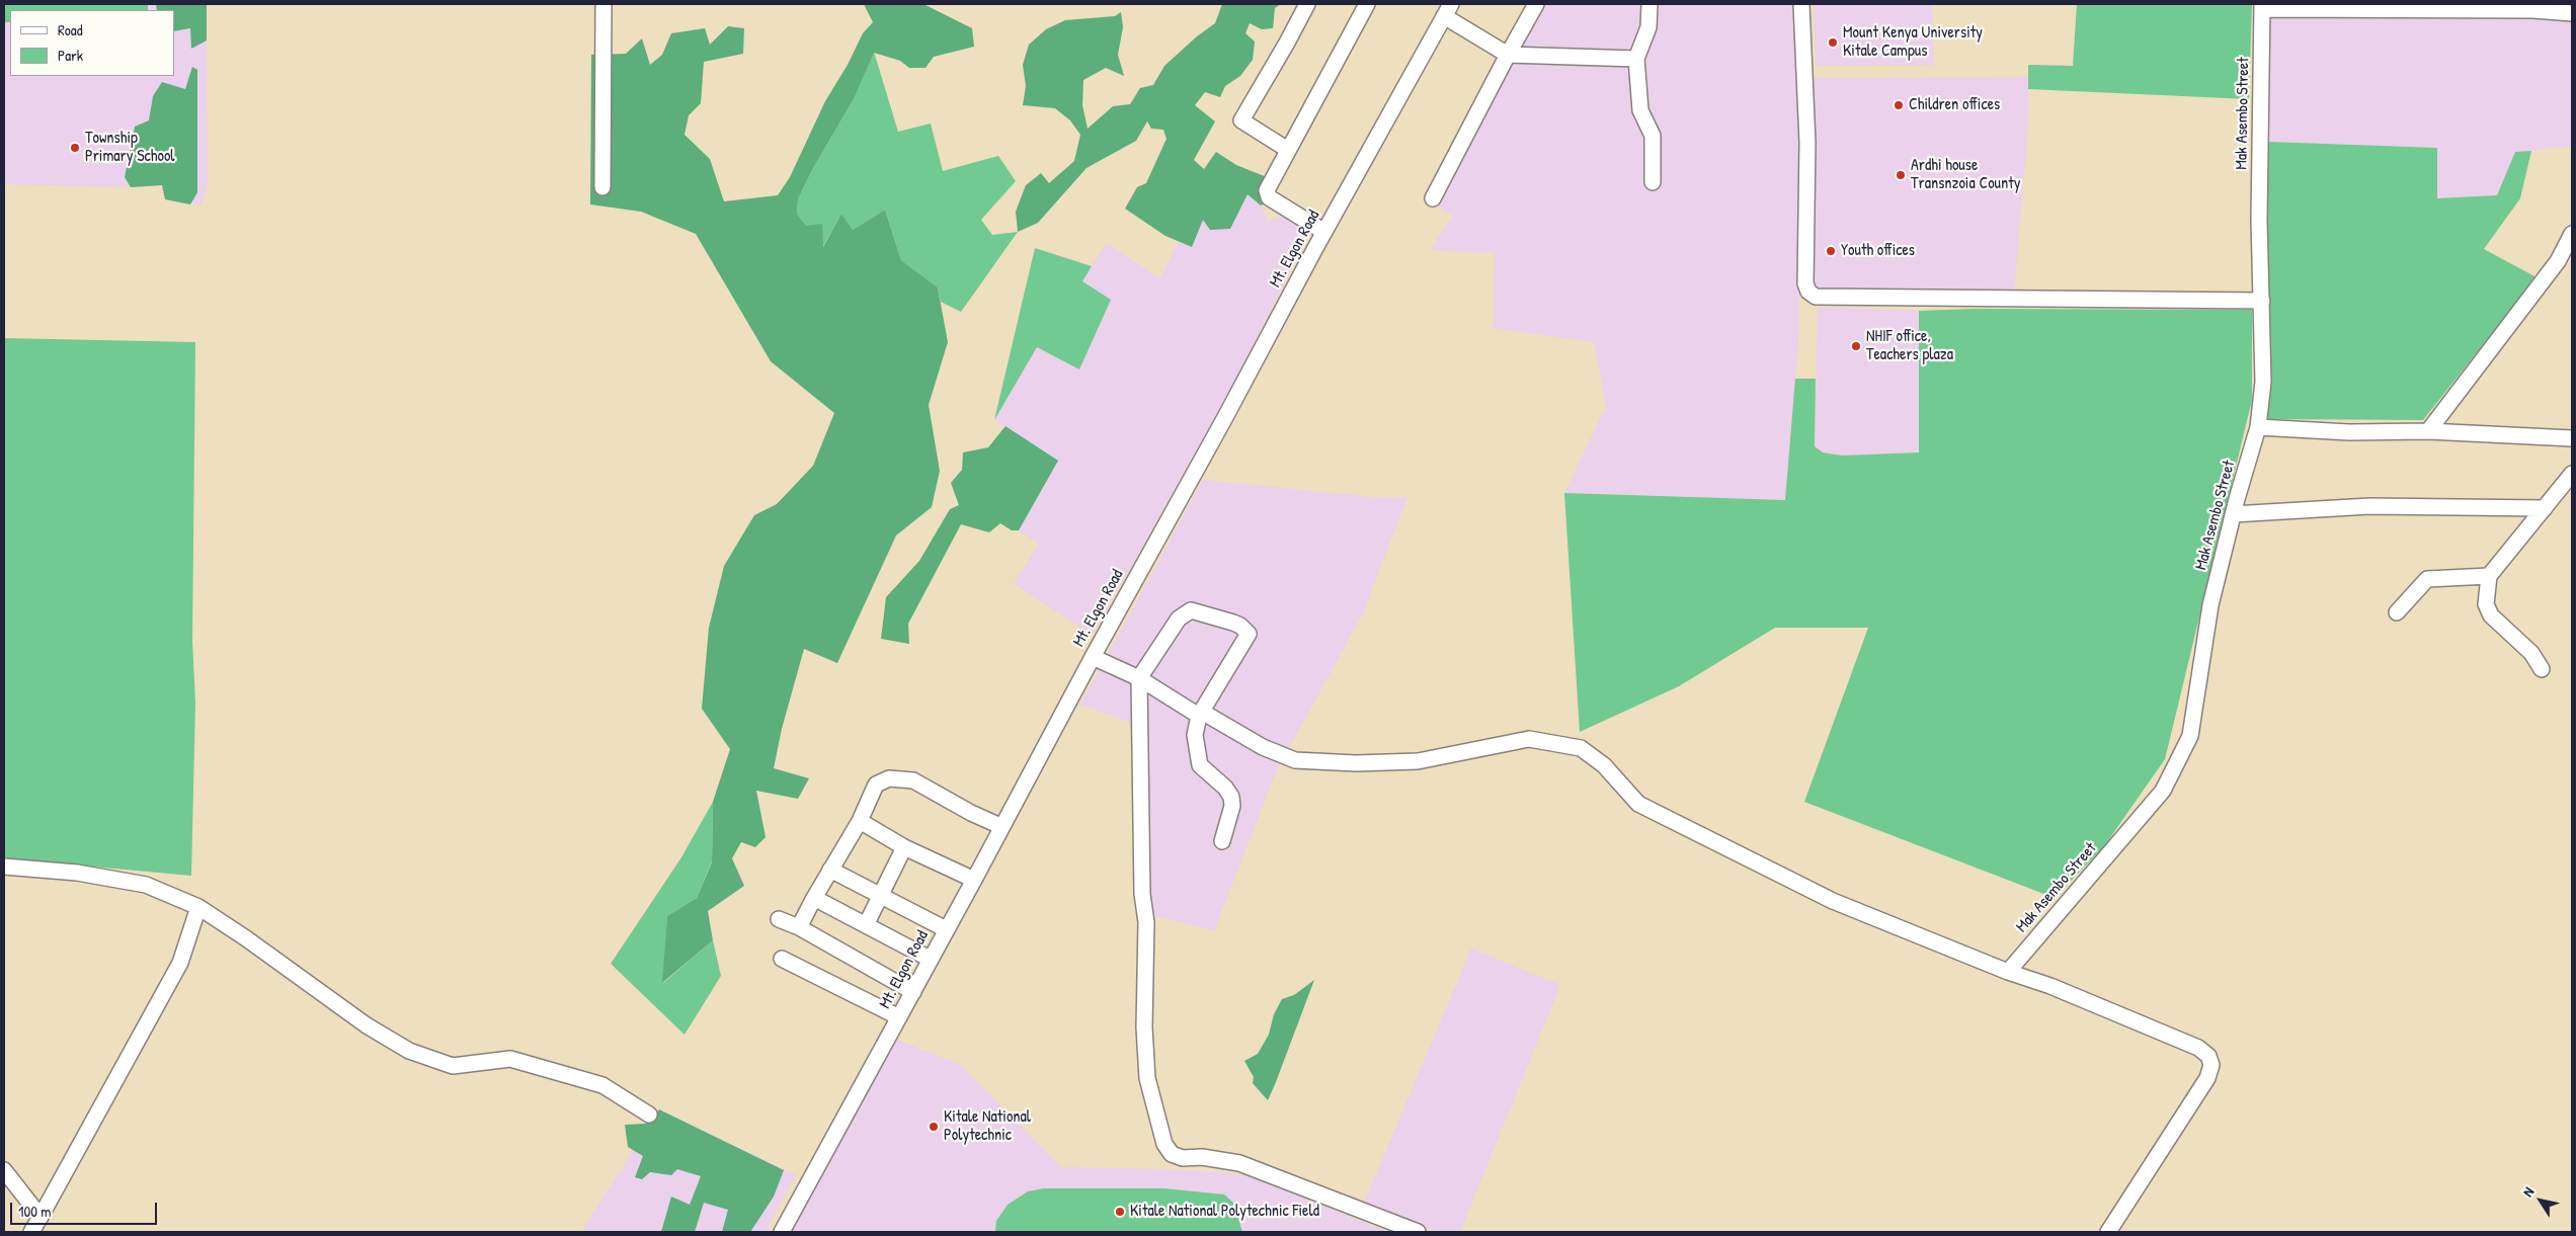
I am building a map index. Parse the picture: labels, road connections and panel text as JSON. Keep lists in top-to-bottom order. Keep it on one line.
{"streets":{"street":["Mak Asembo Street","Mt. Elgon Road"]},"places":["Mount Kenya University Kitale Campus","Children offices","Township Primary School","Ardhi house Transnzoia County","Youth offices","NHIF office, Teachers plaza","Kitale National Polytechnic","Kitale National Polytechnic Field"],"legend":["Road","Park"],"scale_bar":"100 m","north":"top left"}
